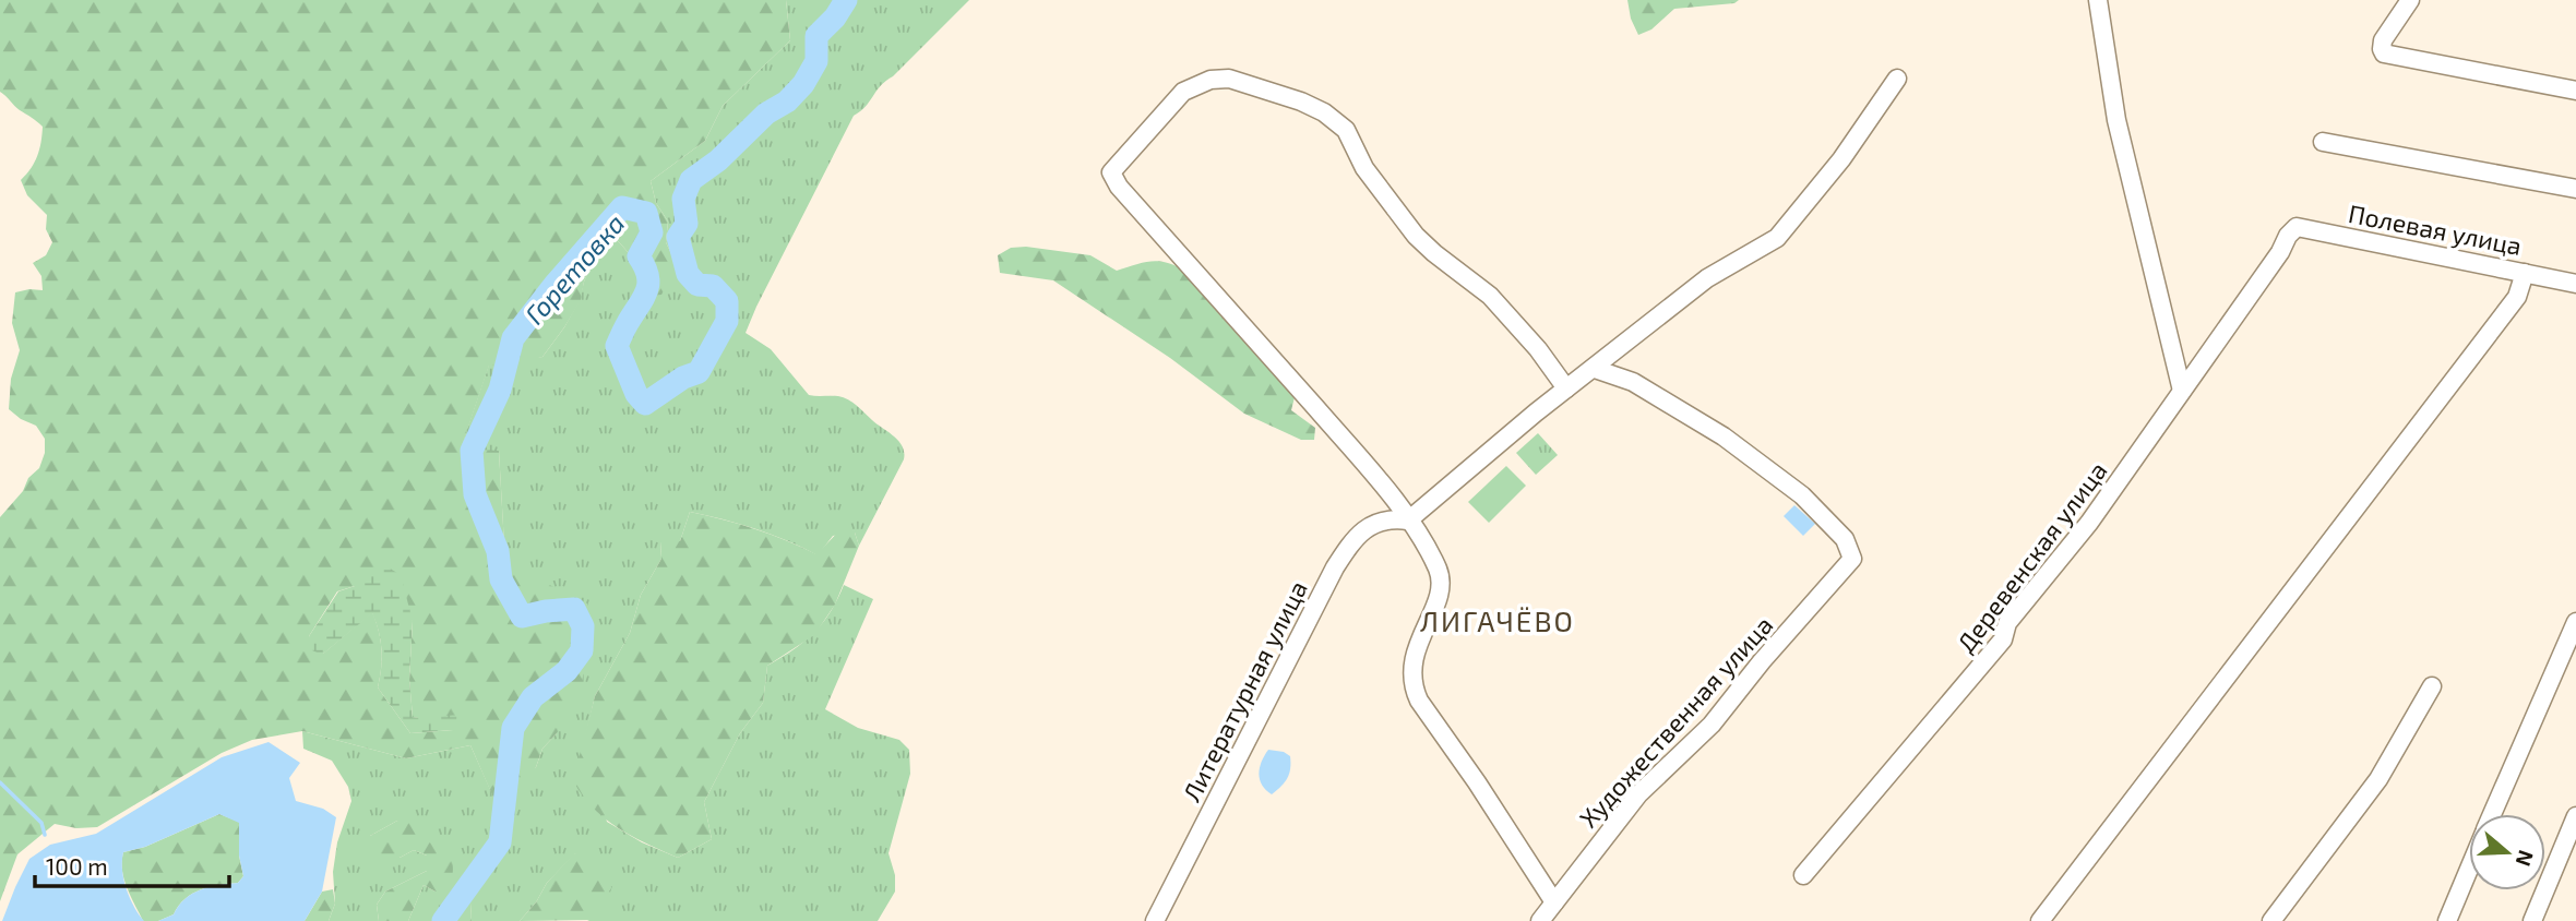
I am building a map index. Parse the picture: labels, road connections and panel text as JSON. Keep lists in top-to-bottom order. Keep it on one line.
{"streets":{"street":["Полевая улица","Деревенская улица","Литературная улица","Художественная улица"]},"crossings":[["Полевая улица","Деревенская улица"]],"districts":["ЛИГАЧЁВО"],"water":["Горетовка"],"scale_bar":"100 m","north":"right"}
